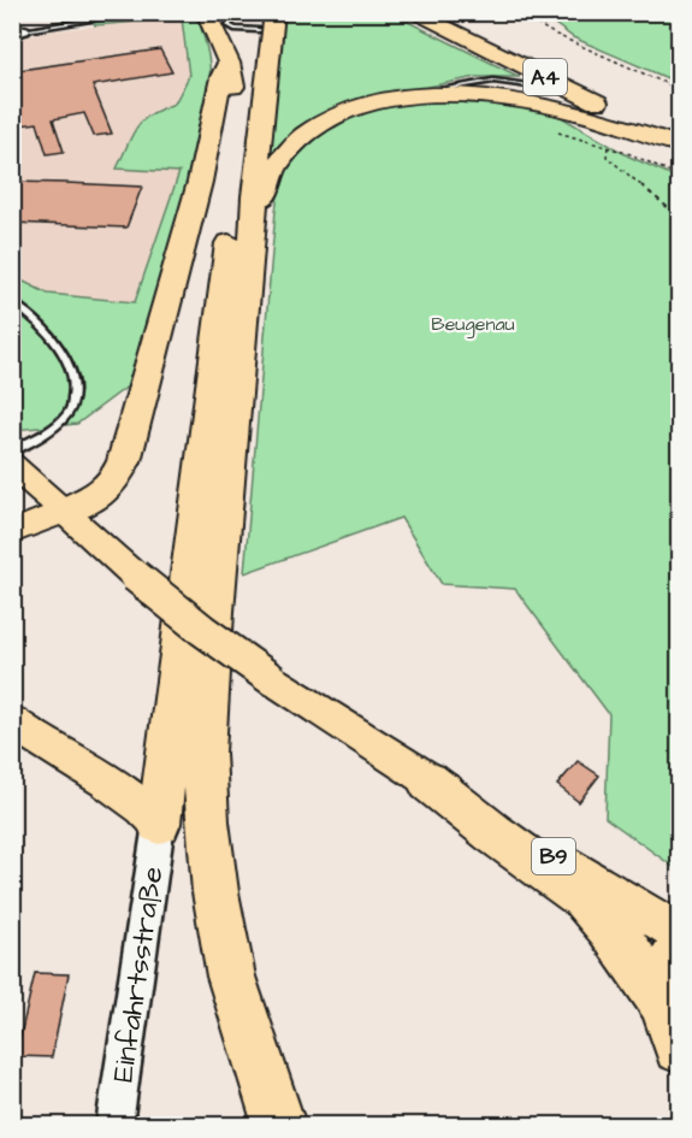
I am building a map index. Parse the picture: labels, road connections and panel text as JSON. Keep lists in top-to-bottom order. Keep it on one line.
{"streets":{"highway":["A4"],"main road":["B9"],"street":["Einfahrtsstraße"]},"parks":["Beugenau"]}
